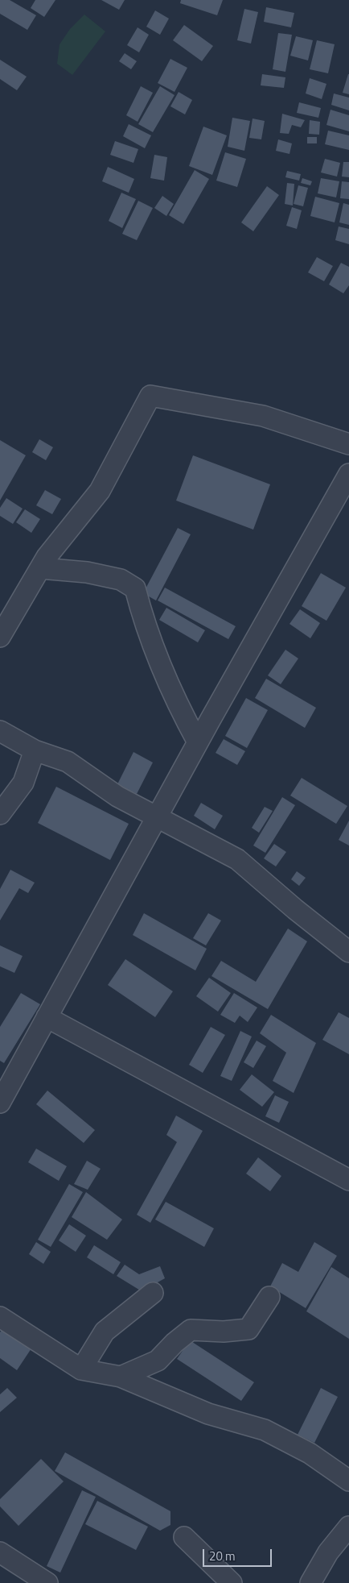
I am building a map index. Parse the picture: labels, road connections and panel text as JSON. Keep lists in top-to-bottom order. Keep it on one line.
{"scale_bar":"20 m"}
